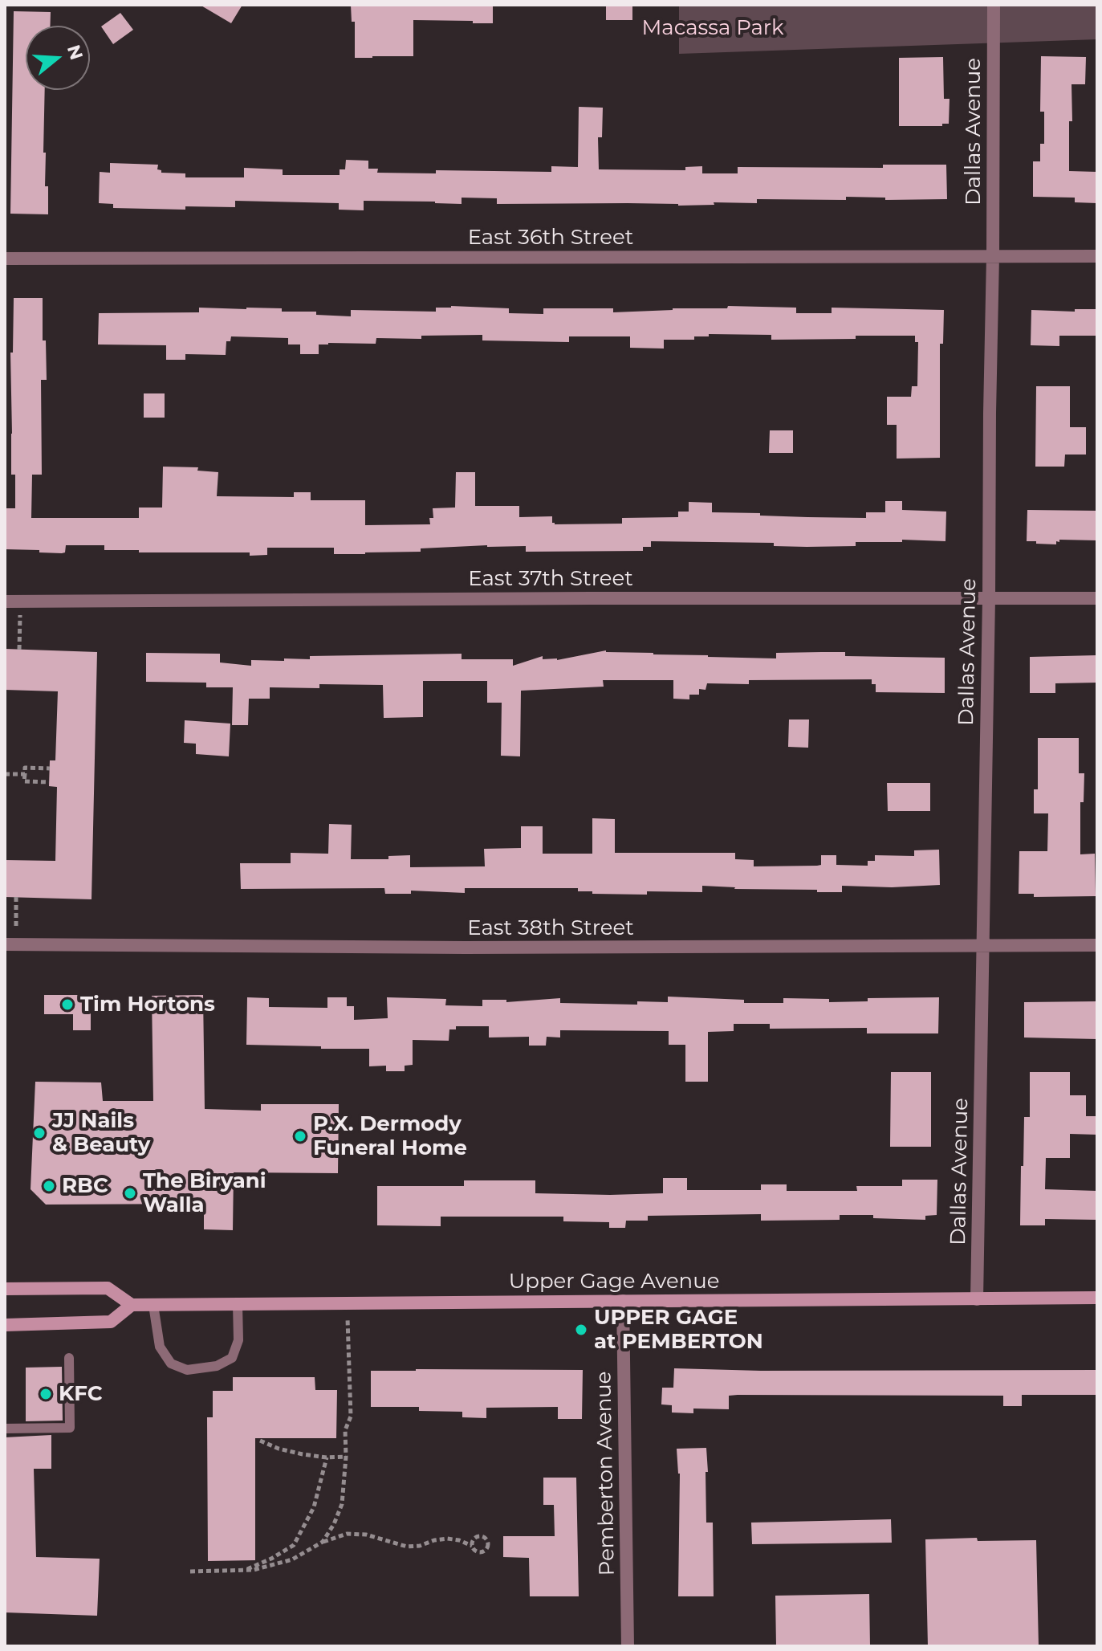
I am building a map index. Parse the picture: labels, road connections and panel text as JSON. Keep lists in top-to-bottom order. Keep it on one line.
{"streets":{"main road":["Upper Gage Avenue"],"street":["Dallas Avenue","East 36th Street","East 37th Street","East 38th Street","Pemberton Avenue"]},"crossings":[["Dallas Avenue","East 36th Street"],["Dallas Avenue","East 37th Street"],["Dallas Avenue","East 38th Street"],["Dallas Avenue","Upper Gage Avenue"],["Upper Gage Avenue","Pemberton Avenue"]],"parks":["Macassa Park"],"places":["Tim Hortons","JJ Nails & Beauty","P.X. Dermody Funeral Home","RBC","The Biryani Walla","UPPER GAGE at PEMBERTON","KFC"],"north":"right"}
